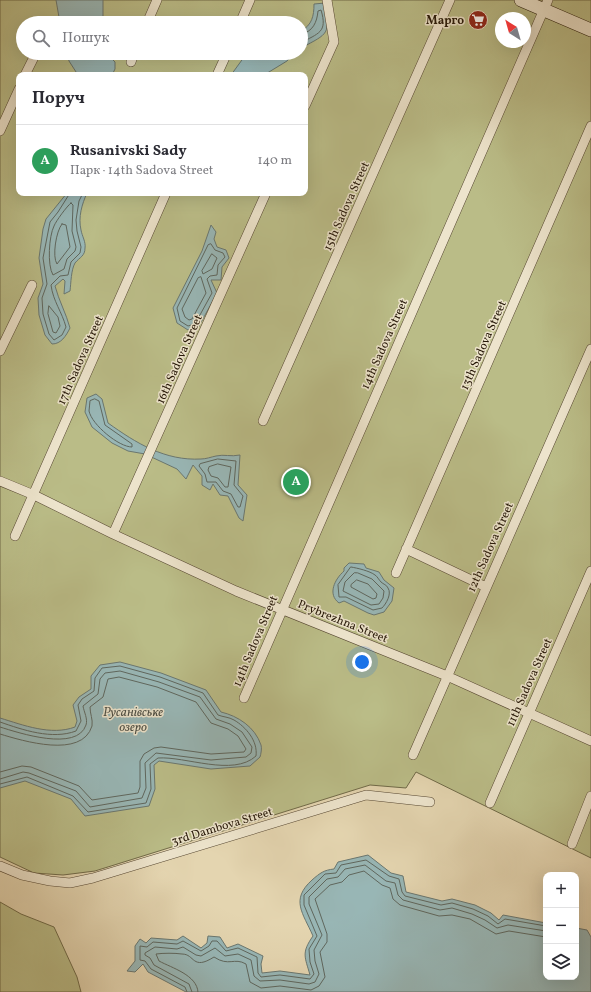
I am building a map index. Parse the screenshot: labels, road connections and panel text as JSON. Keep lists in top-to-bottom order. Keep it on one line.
{"streets":{"street":["15th Sadova Street","14th Sadova Street","13th Sadova Street","16th Sadova Street","17th Sadova Street","12th Sadova Street","Prybrezhna Street","11th Sadova Street","3rd Dambova Street"]},"crossings":[["14th Sadova Street","Prybrezhna Street"],["16th Sadova Street","Prybrezhna Street"],["17th Sadova Street","Prybrezhna Street"],["12th Sadova Street","Prybrezhna Street"],["Prybrezhna Street","11th Sadova Street"]],"water":["Русанівське озеро"],"places":{"supermarket":["Марго"]},"north":"top left","page":{"search":"Пошук","heading":"Поруч","list":[{"mark":"A","name":"Rusanivski Sady","note":"Парк · 14th Sadova Street","value":"140 m"}],"pins":"A","map_buttons":["+","−"]}}
